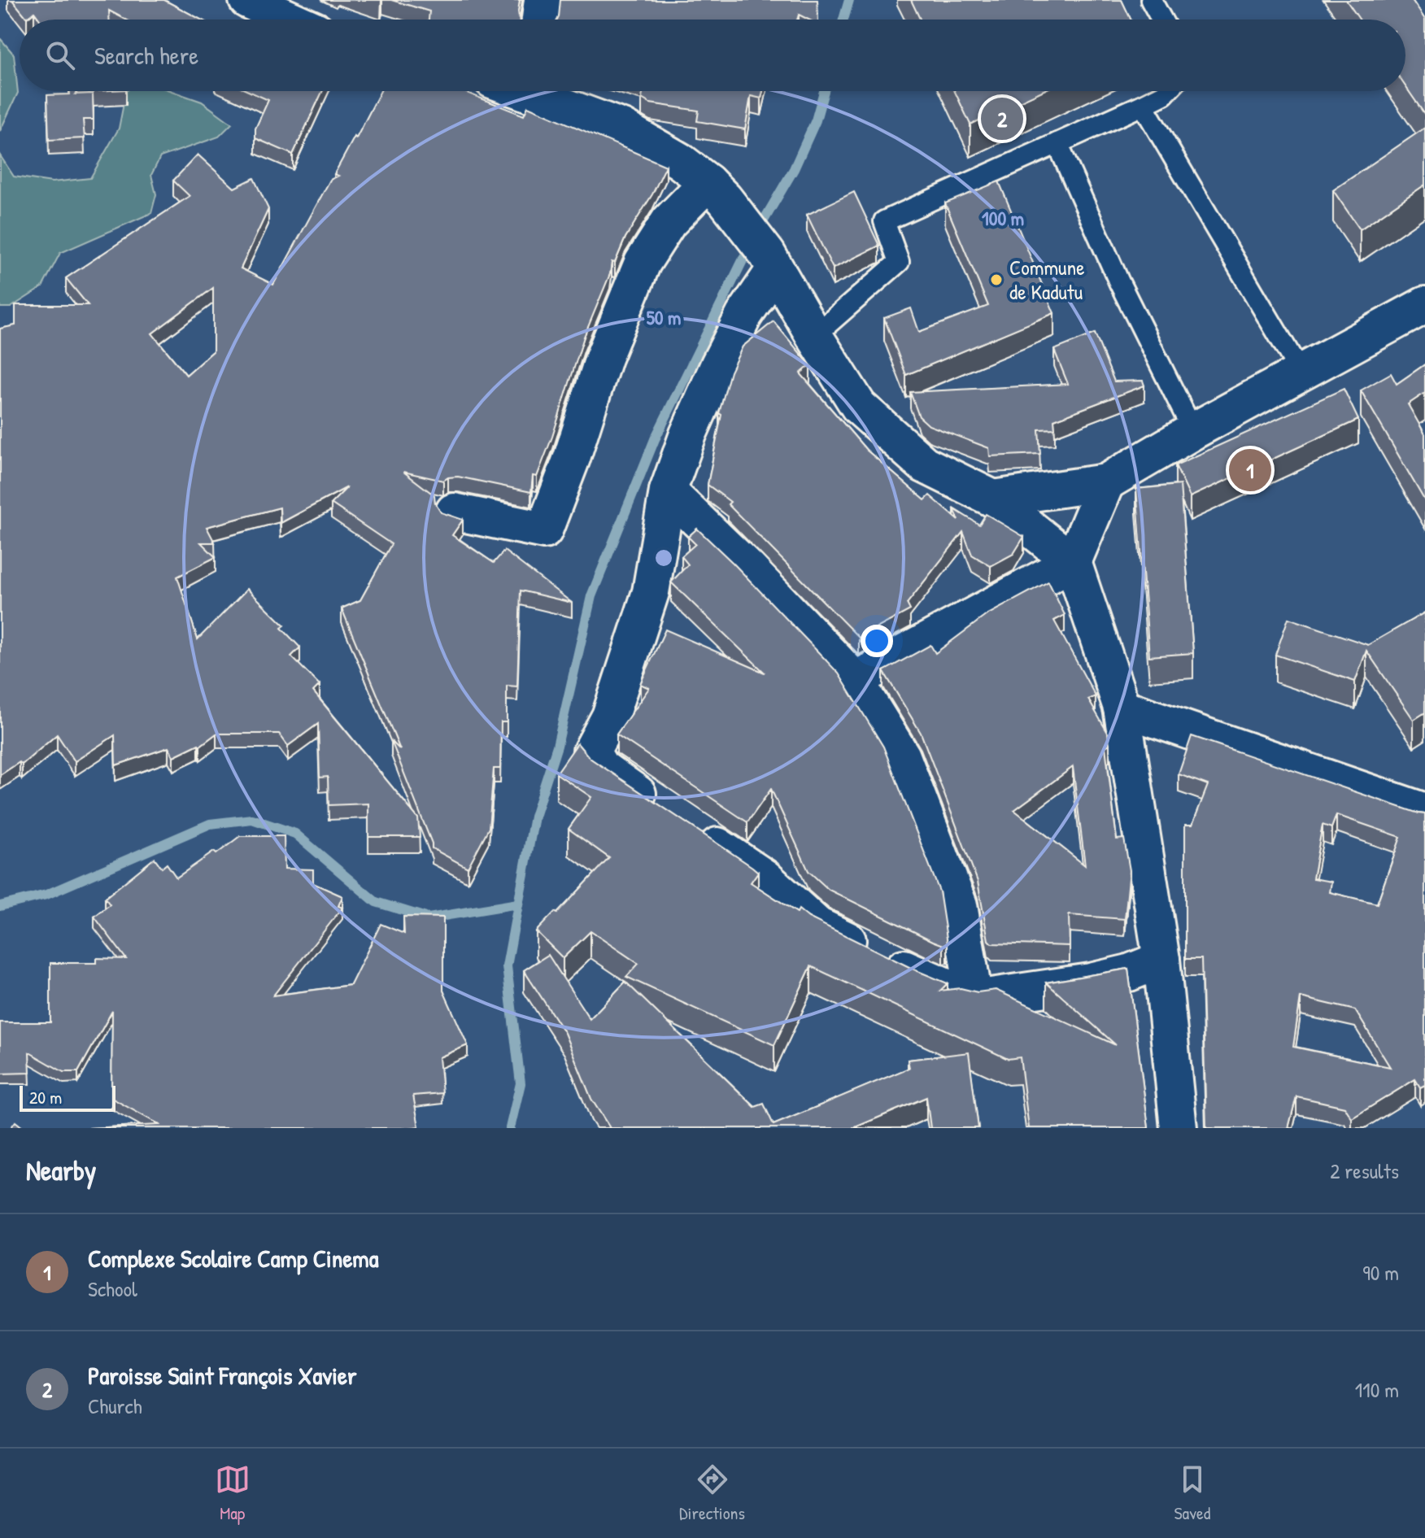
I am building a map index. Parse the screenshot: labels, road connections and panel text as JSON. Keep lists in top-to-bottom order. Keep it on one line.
{"places":["Commune de Kadutu"],"scale_bar":"20 m","page":{"search":"Search here","pins":["2","1"],"scale":"20 m","heading":["Nearby","2 results"],"list":[{"mark":"1","name":"Complexe Scolaire Camp Cinema","note":"School","value":"90 m"},{"mark":"2","name":"Paroisse Saint François Xavier","note":"Church","value":"110 m"}],"nav":["Map","Directions","Saved"]},"rings":["100 m","50 m"]}
